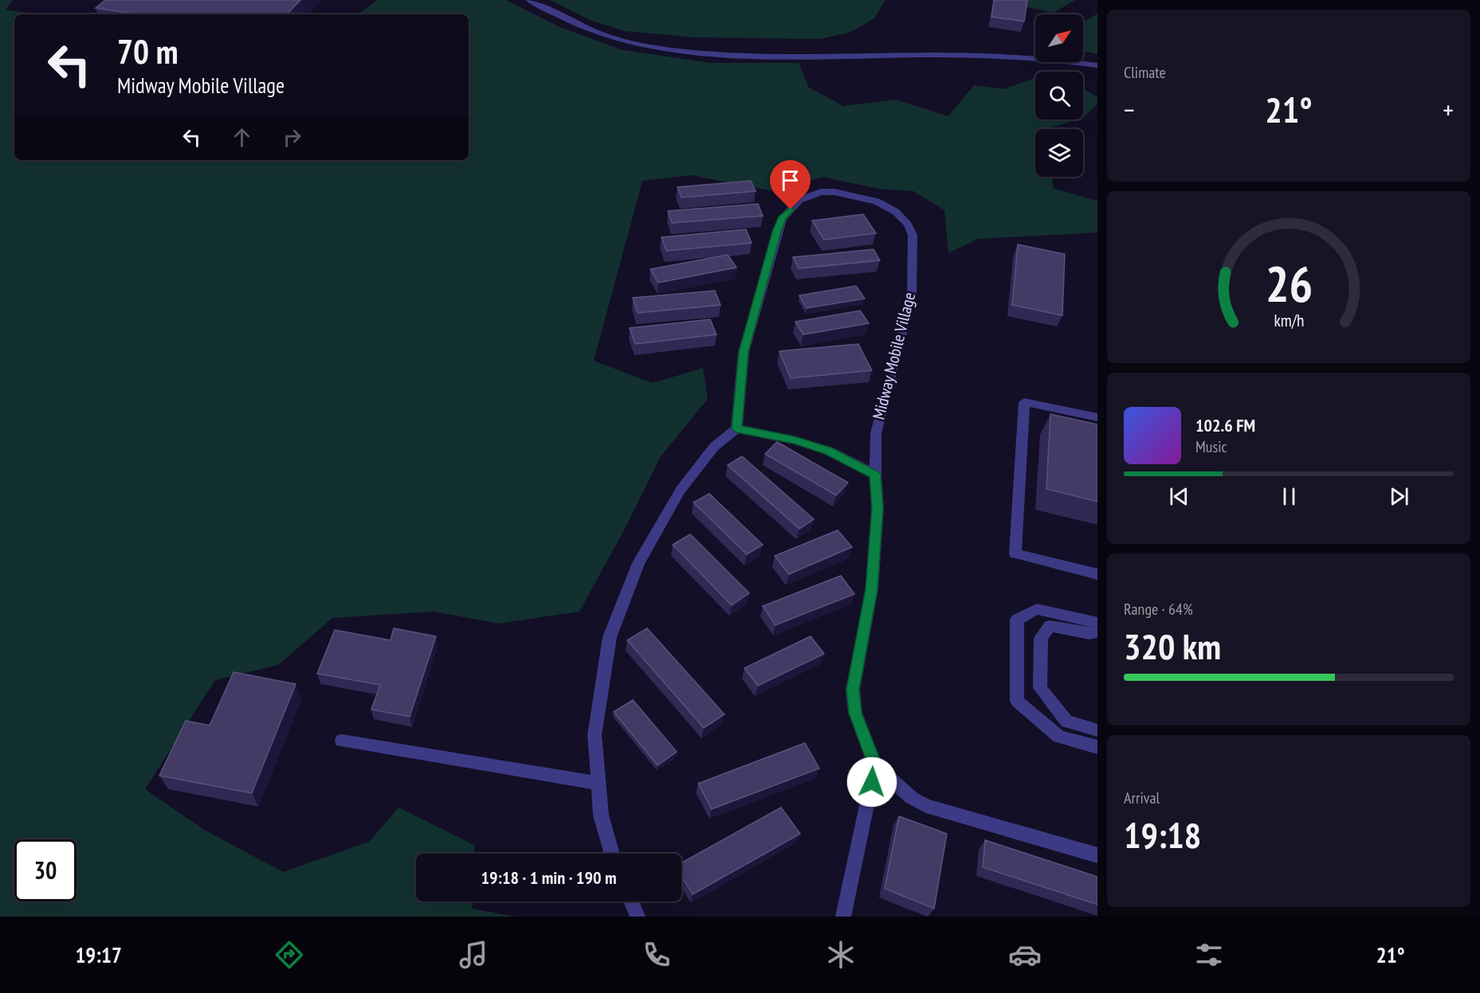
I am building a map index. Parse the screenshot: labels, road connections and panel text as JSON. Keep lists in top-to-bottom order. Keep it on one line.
{"streets":{"street":["Midway Mobile Village"]},"north":"top right","page":{"tile":["Climate",["Range · 64%","320 km"],["Arrival","19:18"]],"turn":["70 m","Midway Mobile Village"],"heat":["−","21°","+"],"song":["102.6 FM","Music"],"limit":"30","trip":"19:18 · 1 min · 190 m","tabs":["19:17","21°"],"gauge":["26","km/h"]}}
